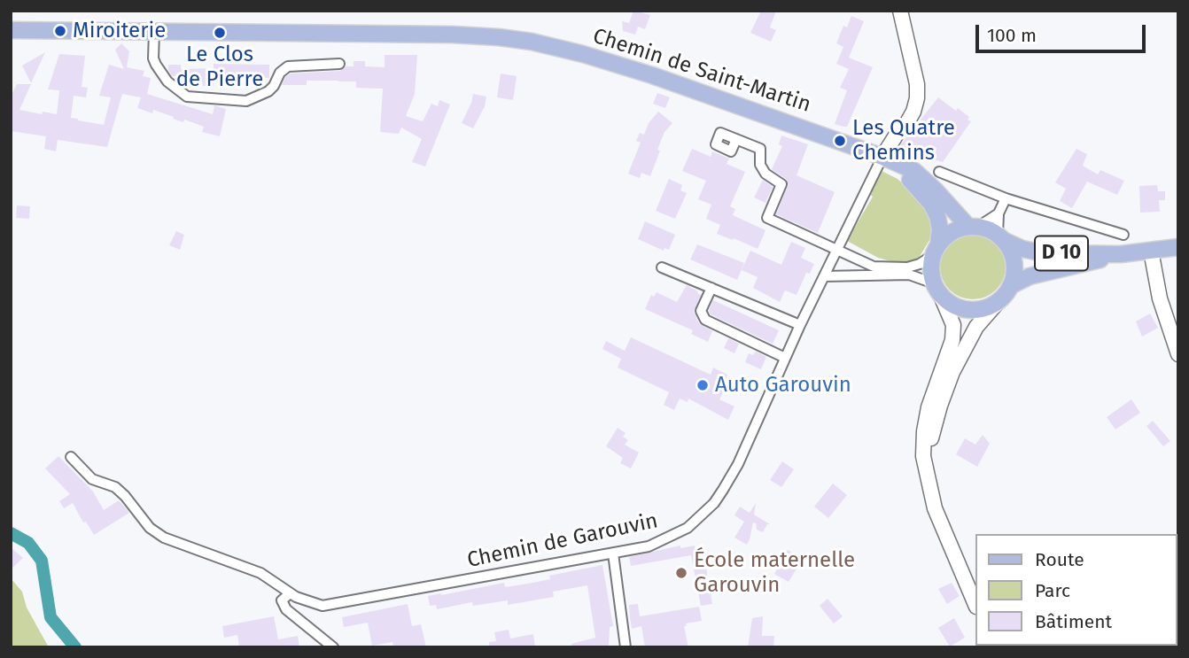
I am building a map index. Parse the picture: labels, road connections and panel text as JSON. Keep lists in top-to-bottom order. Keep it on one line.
{"streets":{"main road":["Chemin de Saint-Martin","D 10"],"street":["Chemin de Garouvin"]},"crossings":[["Chemin de Saint-Martin","D 10"],["Chemin de Saint-Martin","Chemin de Garouvin"]],"places":["Miroiterie","Le Clos de Pierre","Les Quatre Chemins","Auto Garouvin","École maternelle Garouvin"],"legend":["Route","Parc","Bâtiment"],"scale_bar":"100 m"}
